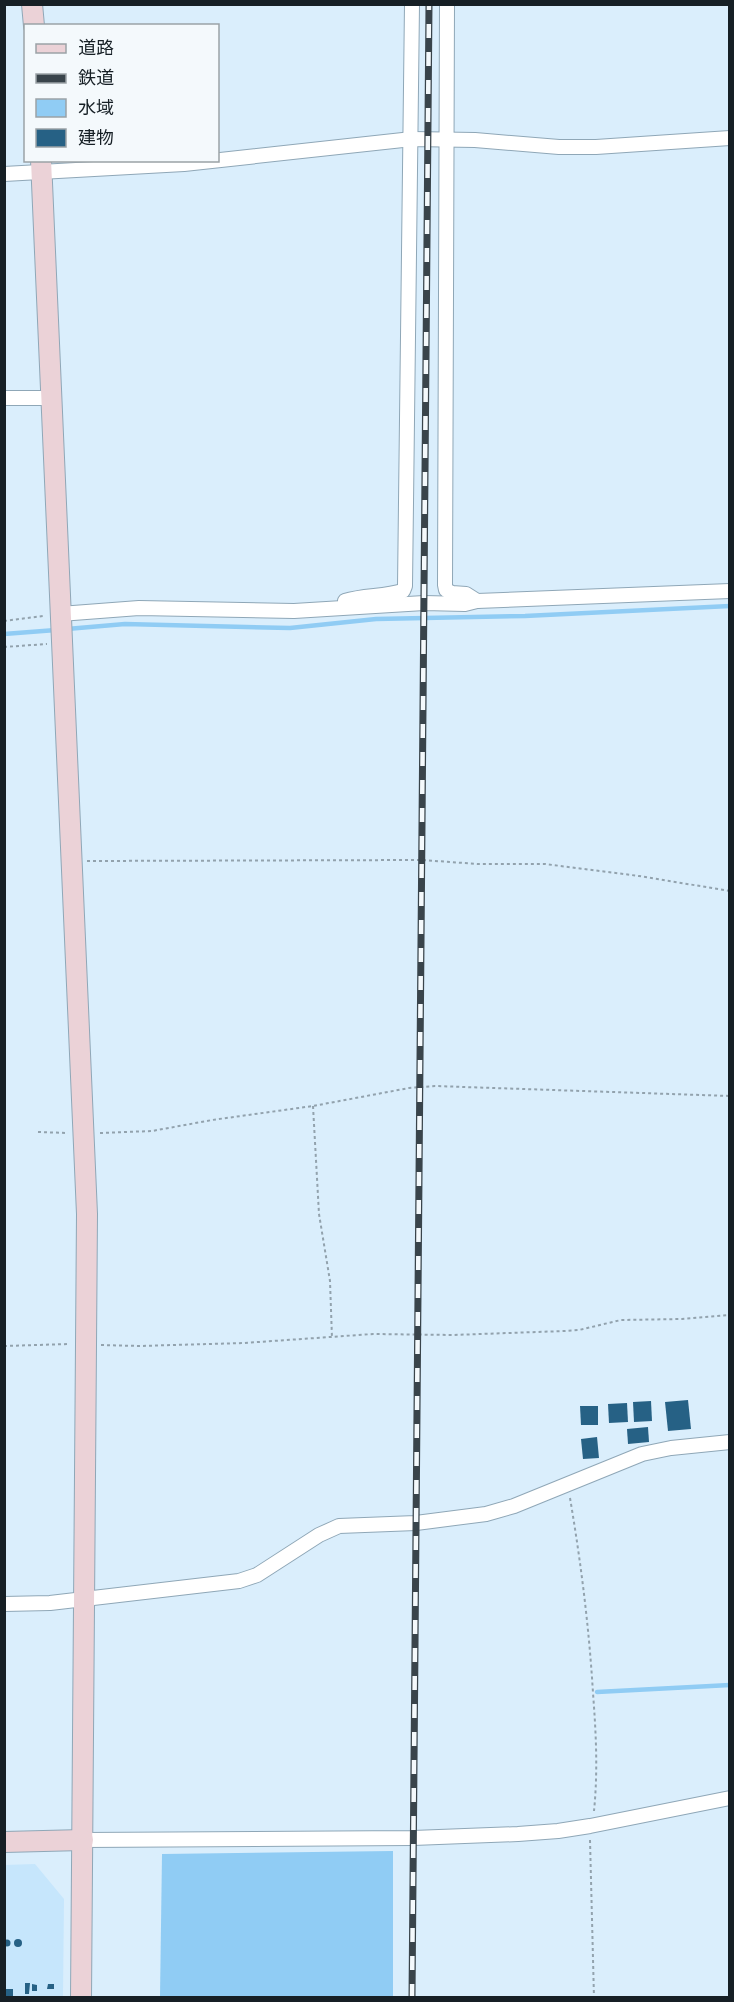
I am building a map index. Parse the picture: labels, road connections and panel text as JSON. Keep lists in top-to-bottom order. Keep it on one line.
{"legend":["道路","鉄道","水域","建物"]}
